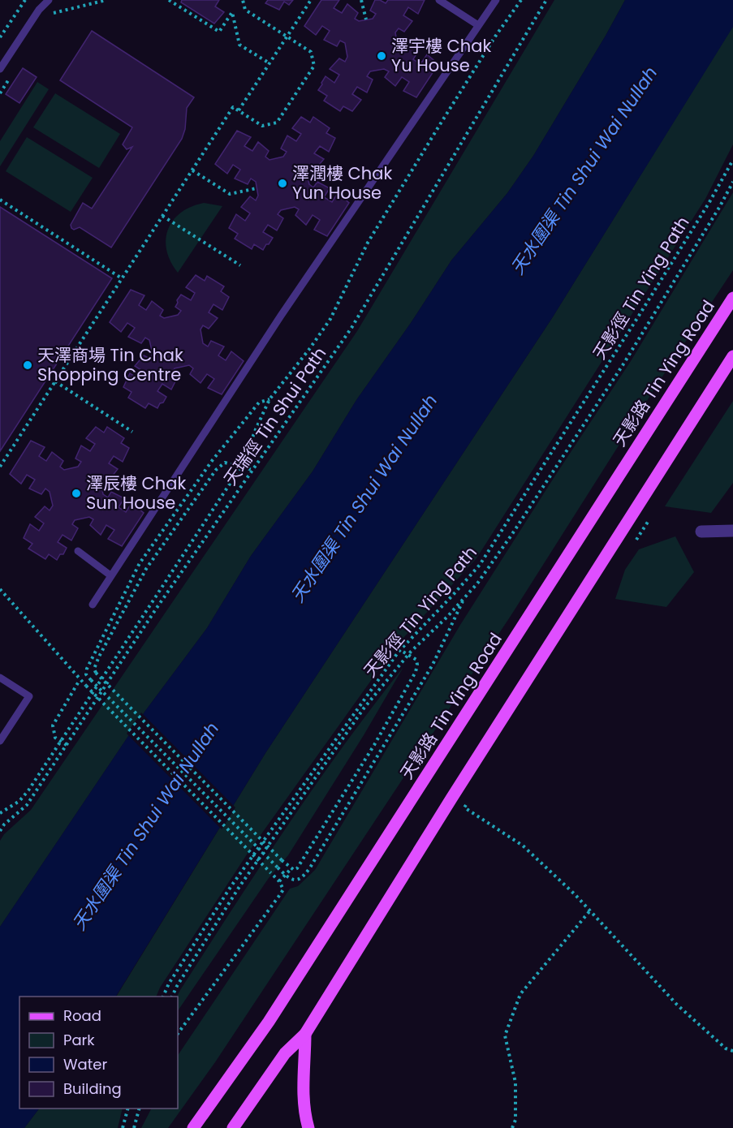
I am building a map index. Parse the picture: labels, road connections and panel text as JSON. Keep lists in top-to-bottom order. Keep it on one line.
{"streets":{"main road":["天影路 Tin Ying Road"],"path":["天影徑 Tin Ying Path","天瑞徑 Tin Shui Path"]},"water":["天水圍渠 Tin Shui Wai Nullah"],"places":["澤宇樓 Chak Yu House","澤潤樓 Chak Yun House","天澤商場 Tin Chak Shopping Centre","澤辰樓 Chak Sun House"],"legend":["Road","Park","Water","Building"]}
